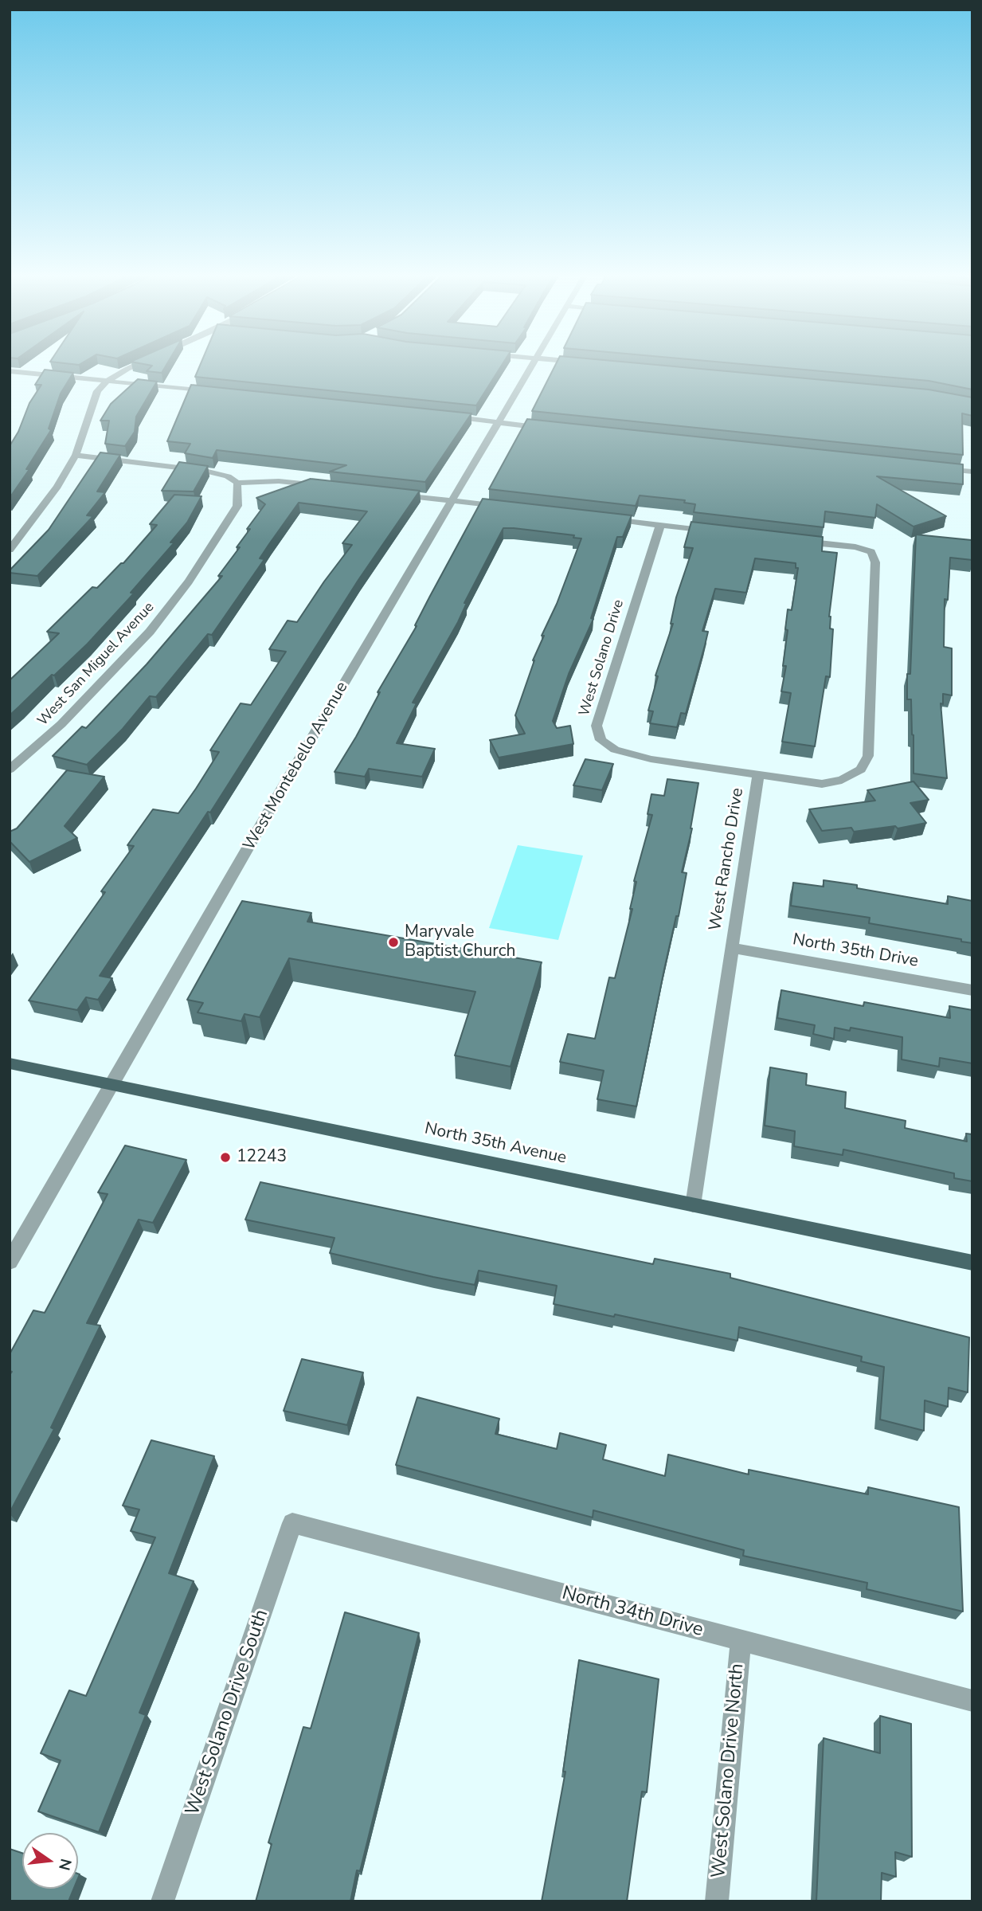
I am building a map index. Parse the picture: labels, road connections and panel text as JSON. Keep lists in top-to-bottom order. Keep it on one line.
{"streets":{"main road":["North 35th Avenue"],"street":["West Solano Drive","West San Miguel Avenue","West Montebello Avenue","West Rancho Drive","North 35th Drive","North 34th Drive","West Solano Drive South","West Solano Drive North"]},"crossings":[["West Solano Drive","West Rancho Drive"],["West Montebello Avenue","North 35th Avenue"],["West Rancho Drive","North 35th Drive"],["West Rancho Drive","North 35th Avenue"],["North 34th Drive","West Solano Drive South"],["North 34th Drive","West Solano Drive North"]],"places":["Maryvale Baptist Church","12243"],"north":"right"}
